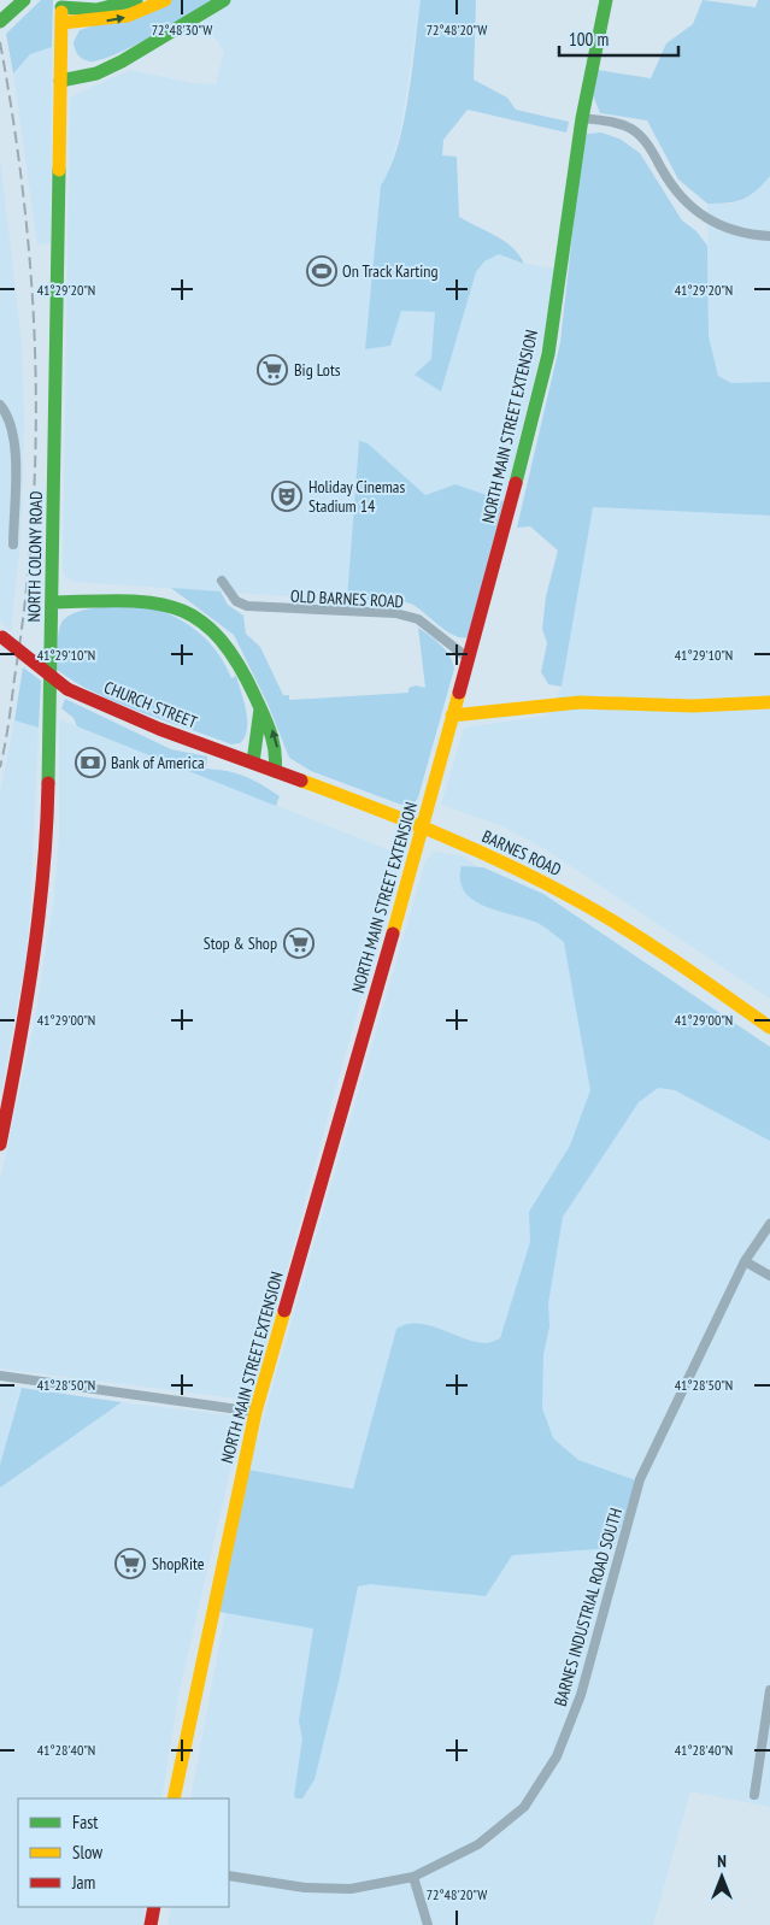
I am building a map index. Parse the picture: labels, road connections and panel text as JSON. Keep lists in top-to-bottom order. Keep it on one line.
{"streets":{"main road":["NORTH MAIN STREET EXTENSION","NORTH COLONY ROAD","CHURCH STREET","BARNES ROAD"],"street":["OLD BARNES ROAD","BARNES INDUSTRIAL ROAD SOUTH"]},"crossings":[["NORTH MAIN STREET EXTENSION","OLD BARNES ROAD"],["NORTH MAIN STREET EXTENSION","BARNES ROAD"],["CHURCH STREET","BARNES ROAD"]],"places":{"sports":["On Track Karting"],"supermarket":["Big Lots","Stop & Shop","ShopRite"],"theatre":["Holiday Cinemas Stadium 14"],"bank":["Bank of America"]},"legend":["Fast","Slow","Jam"],"scale_bar":"100 m","north":"top","coordinates":["72°48'30\"W","72°48'20\"W","41°29'20\"N","41°29'10\"N","41°29'00\"N","41°28'50\"N","41°28'40\"N"]}
